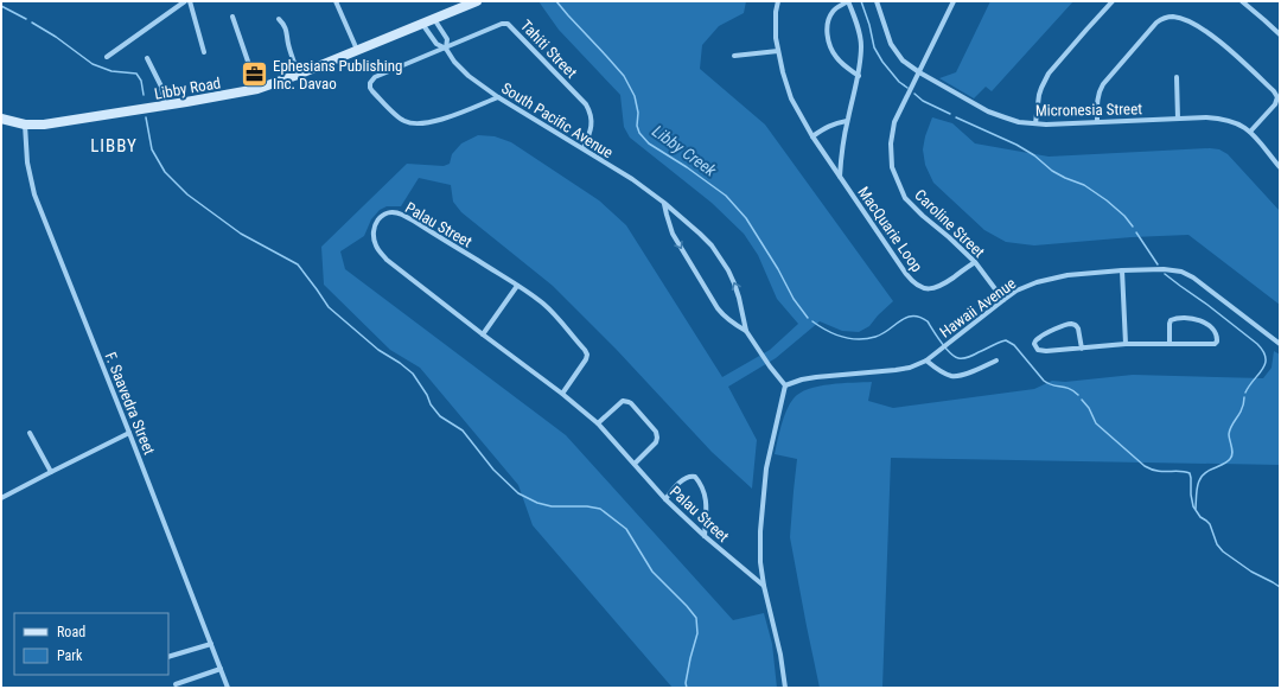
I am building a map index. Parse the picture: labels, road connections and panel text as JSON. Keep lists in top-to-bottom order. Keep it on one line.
{"streets":{"main road":["Libby Road"],"street":["Tahiti Street","Micronesia Street","South Pacific Avenue","Caroline Street","Palau Street","MacQuarie Loop","Hawaii Avenue","F. Saavedra Street"]},"crossings":[["Tahiti Street","South Pacific Avenue"],["Libby Road","South Pacific Avenue"],["Libby Road","F. Saavedra Street"],["Micronesia Street","Caroline Street"],["South Pacific Avenue","Hawaii Avenue"],["Caroline Street","MacQuarie Loop"],["Caroline Street","Hawaii Avenue"]],"districts":["LIBBY"],"water":["Libby Creek"],"places":{"office":["Ephesians Publishing Inc. Davao"]},"legend":["Road","Park"]}
